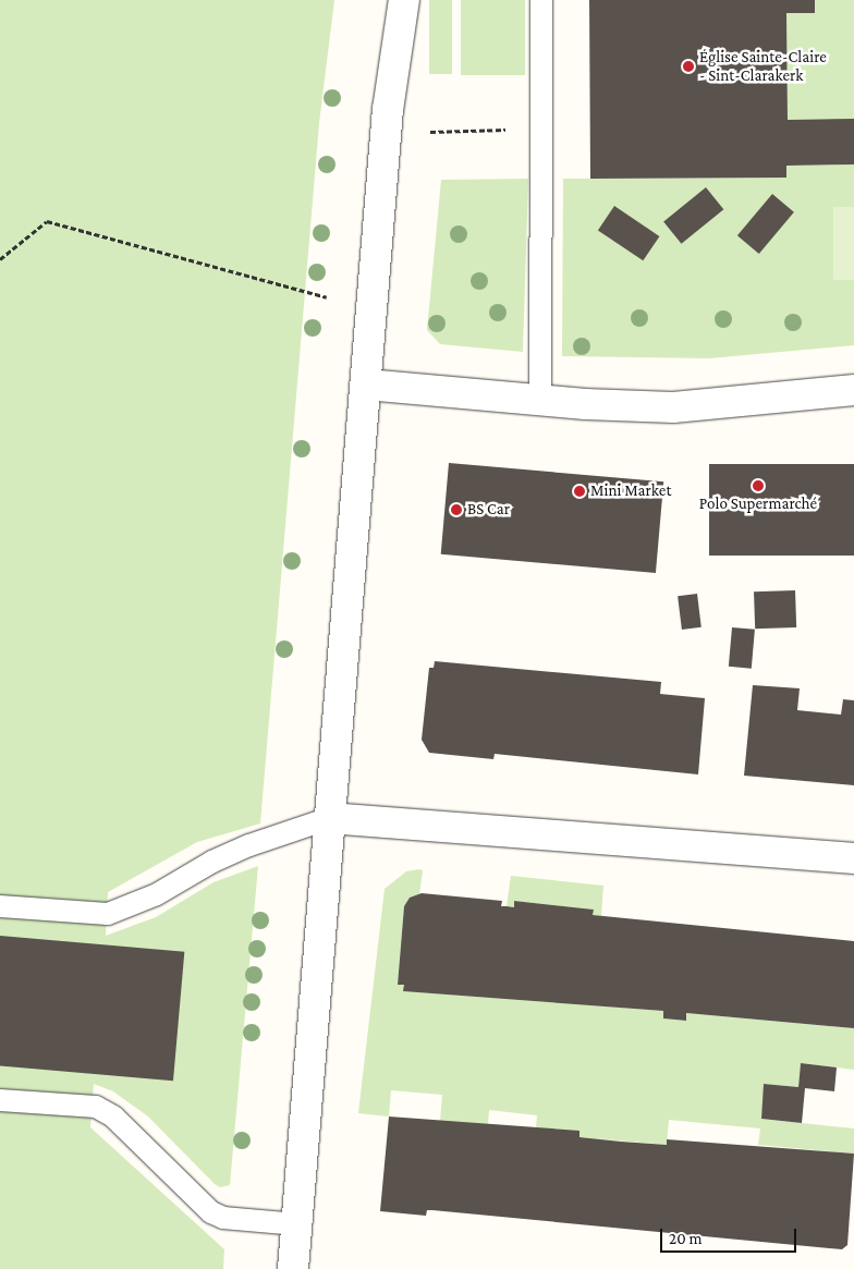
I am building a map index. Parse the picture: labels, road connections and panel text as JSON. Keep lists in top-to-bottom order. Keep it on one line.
{"places":["Église Sainte-Claire - Sint-Clarakerk","Polo Supermarché","Mini Market","BS Car"],"scale_bar":"20 m"}
